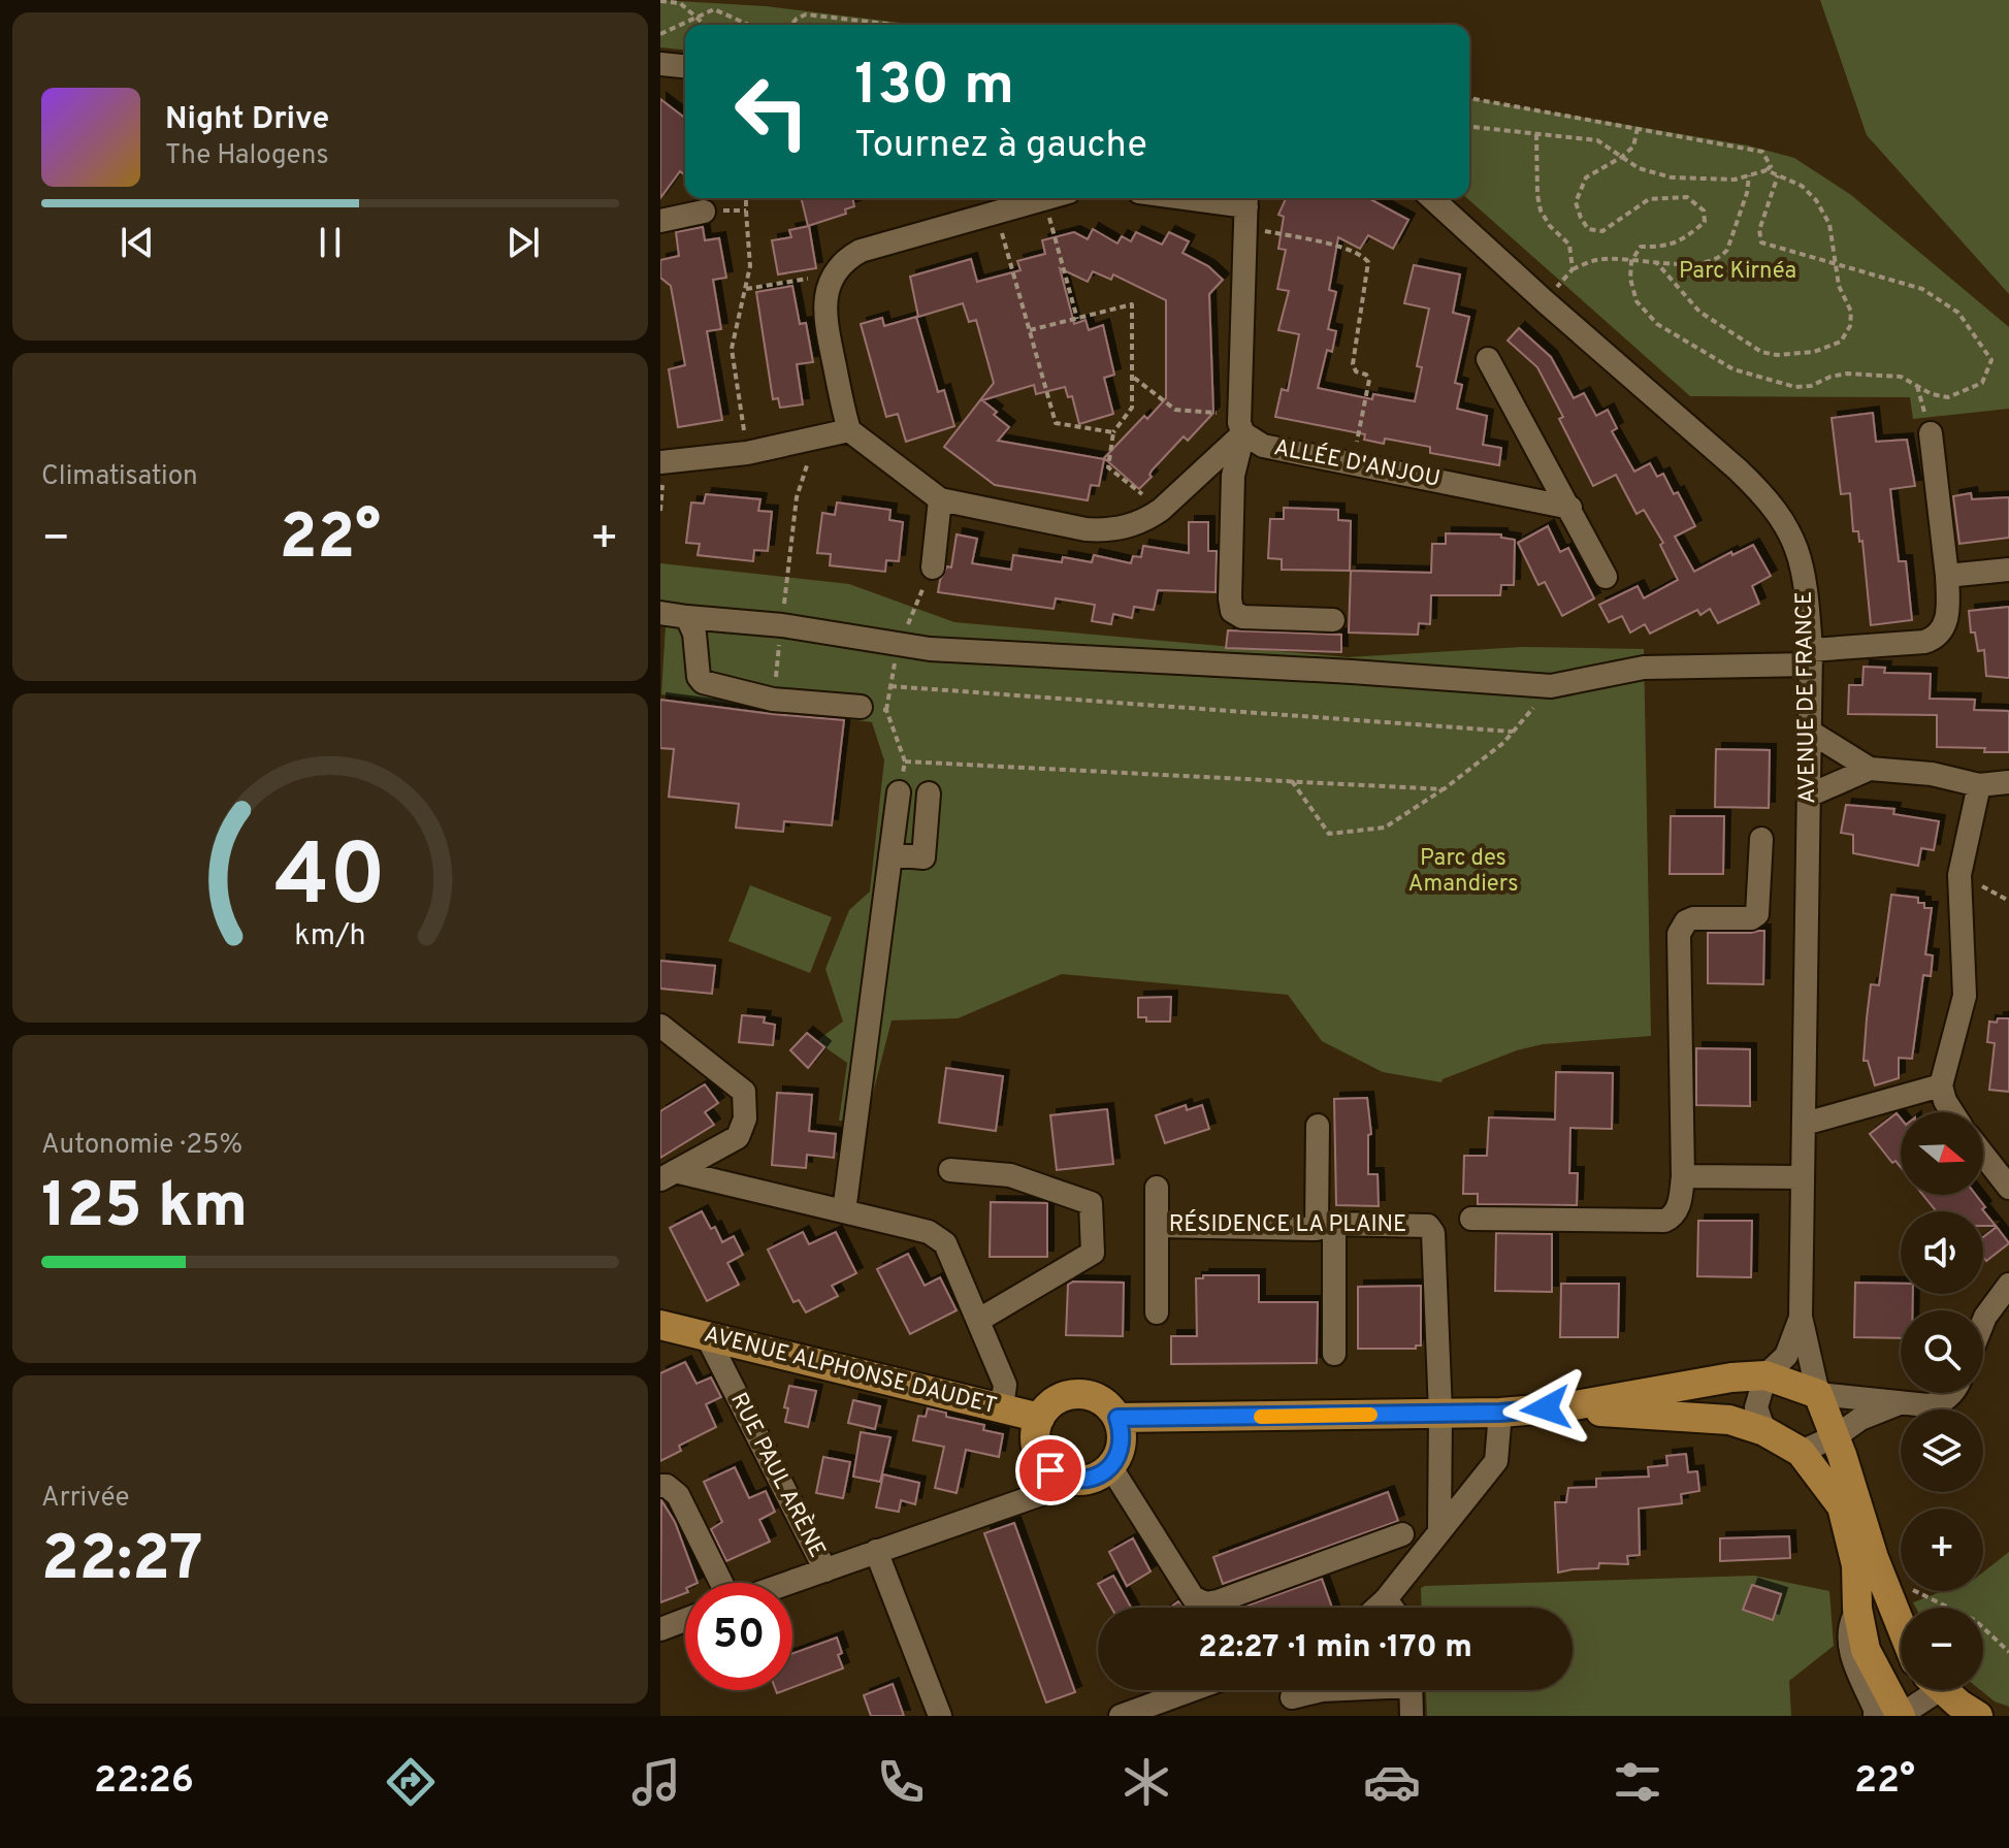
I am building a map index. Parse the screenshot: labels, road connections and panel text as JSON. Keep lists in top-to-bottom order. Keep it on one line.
{"streets":{"main road":["AVENUE ALPHONSE DAUDET"],"street":["ALLÉE D'ANJOU","AVENUE DE FRANCE","RÉSIDENCE LA PLAINE","RUE PAUL ARÈNE"]},"crossings":[["AVENUE ALPHONSE DAUDET","RUE PAUL ARÈNE"]],"parks":["Parc Kirnéa","Parc des Amandiers"],"north":"right","page":{"turn":["130 m","Tournez à gauche"],"song":["Night Drive","The Halogens"],"tile":["Climatisation",["Autonomie · 25%","125 km"],["Arrivée","22:27"]],"heat":["−","22°","+"],"map_buttons":["+","−"],"limit":"50","trip":"22:27 · 1 min · 170 m","tabs":["22:26","22°"],"gauge":["40","km/h"]}}
